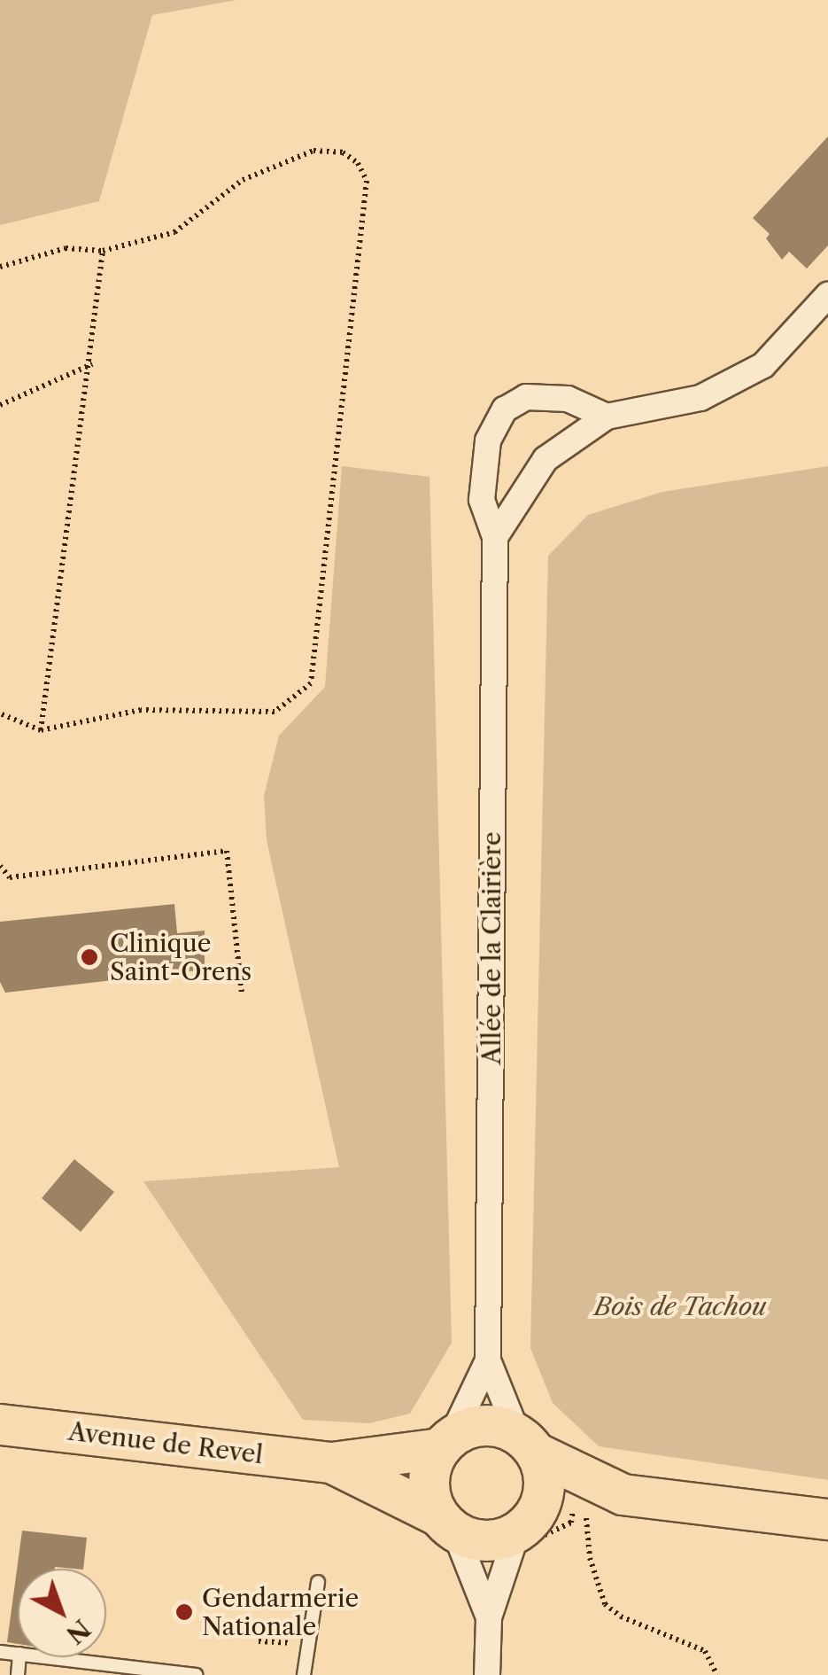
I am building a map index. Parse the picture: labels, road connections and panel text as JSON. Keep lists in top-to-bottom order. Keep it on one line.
{"streets":{"main road":["Avenue de Revel"],"street":["Allée de la Clairière"]},"crossings":[["Allée de la Clairière","Avenue de Revel"]],"parks":["Bois de Tachou"],"places":["Clinique Saint-Orens","Gendarmerie Nationale"],"north":"bottom right"}
